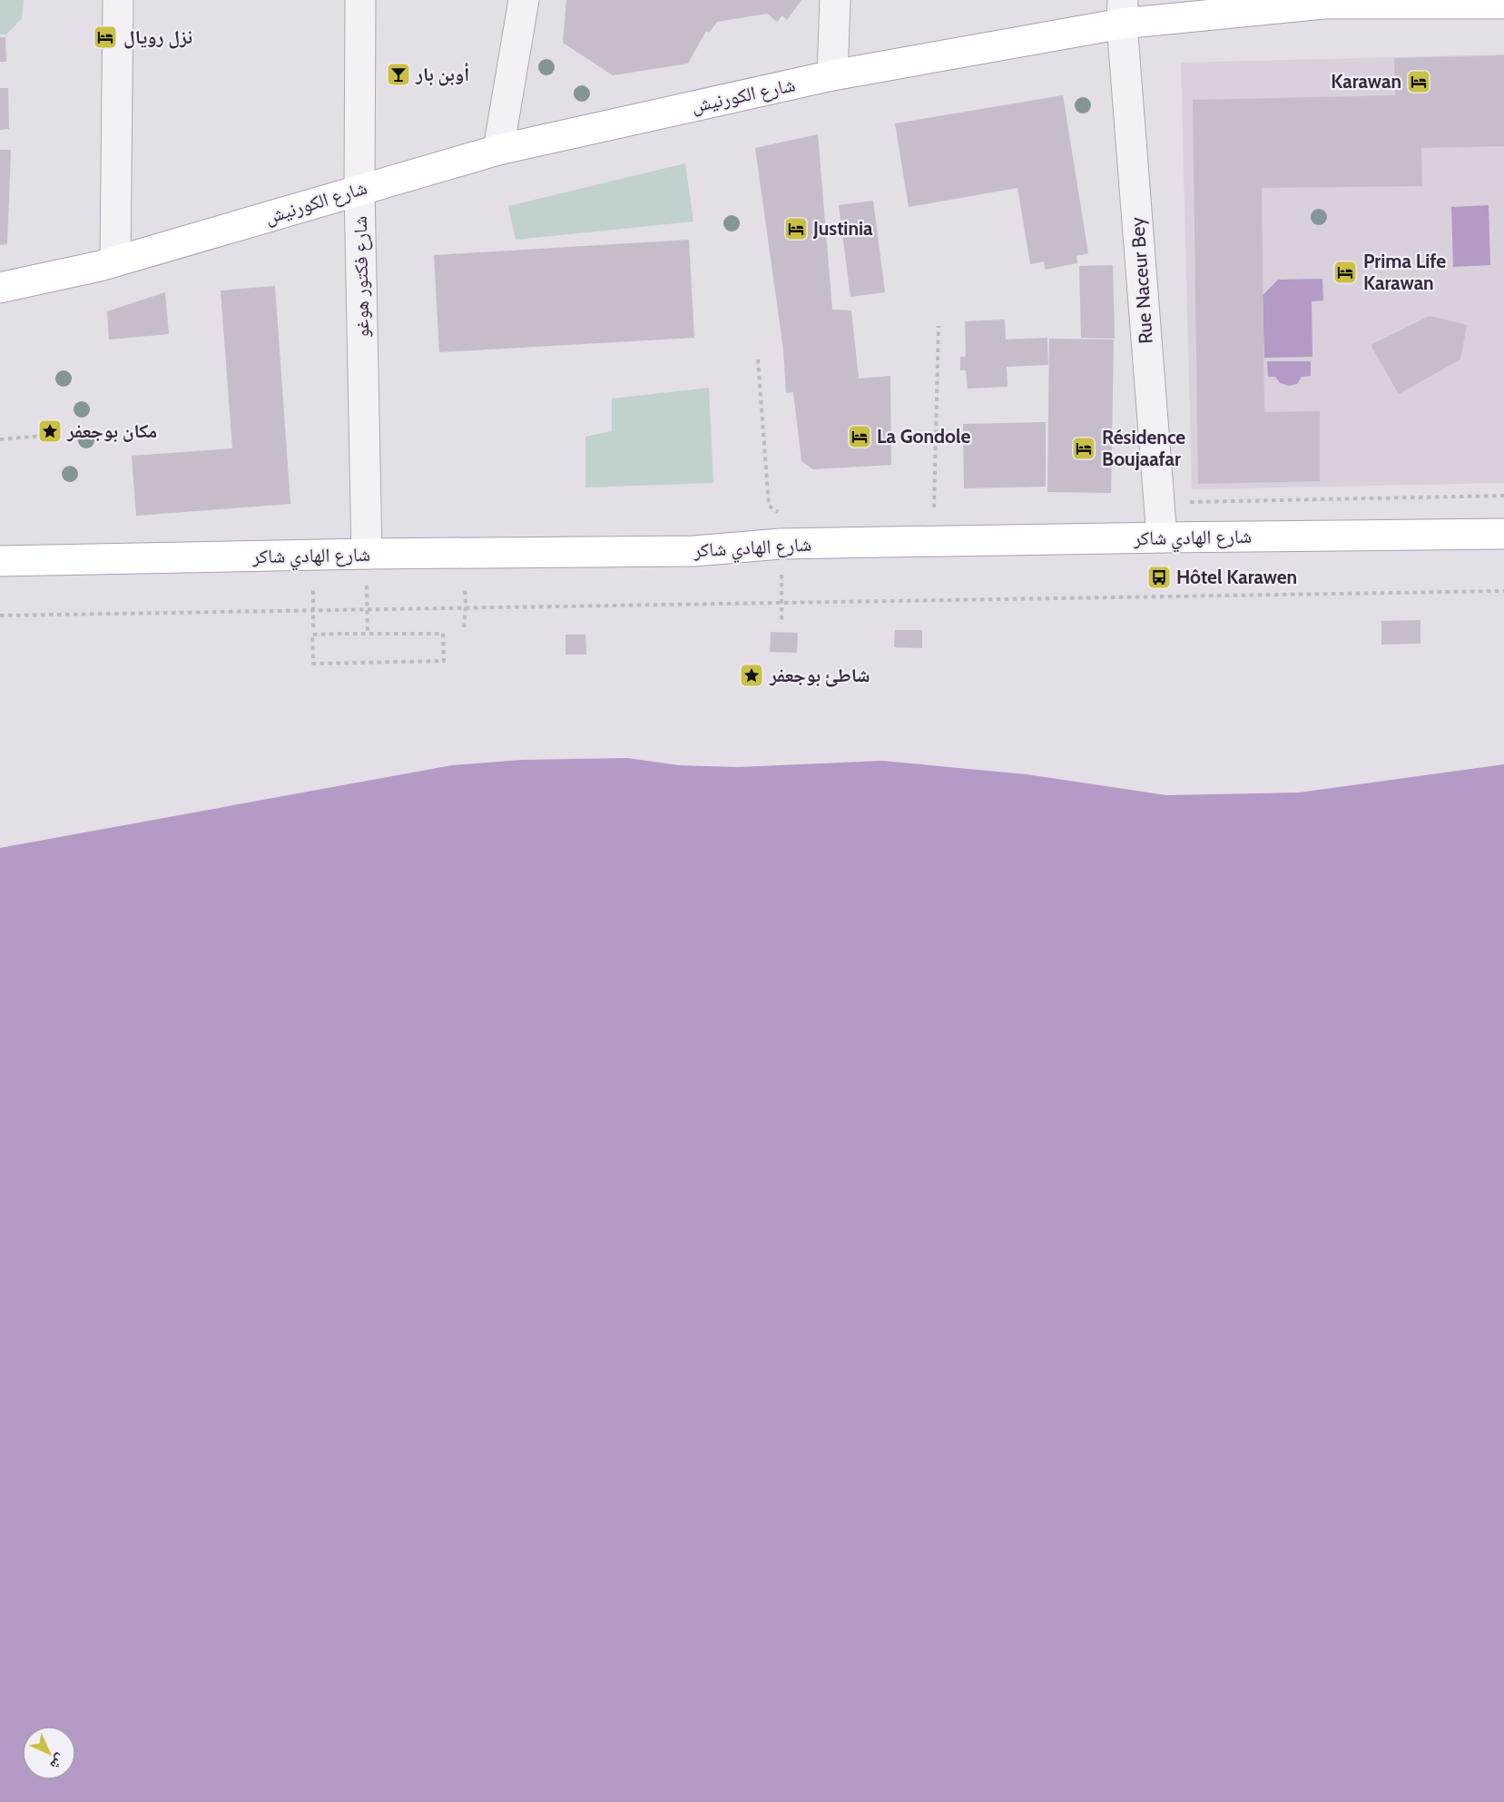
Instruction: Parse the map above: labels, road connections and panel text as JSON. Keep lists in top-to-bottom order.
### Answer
{
  "streets": {
    "main road": ["شارع الكورنيش", "شارع الهادي شاكر"],
    "street": ["شارع فكتور هوغو", "Rue Naceur Bey"]
  },
  "crossings": [
    ["شارع الكورنيش", "شارع فكتور هوغو"],
    ["شارع الكورنيش", "Rue Naceur Bey"],
    ["شارع فكتور هوغو", "شارع الهادي شاكر"],
    ["Rue Naceur Bey", "شارع الهادي شاكر"]
  ],
  "places": {
    "hotel": [
      "نزل رويال",
      "Karawan",
      "Justinia",
      "Prima Life Karawan",
      "La Gondole",
      "Résidence Boujaafar"
    ],
    "bar": ["أوبن بار"],
    "place": ["مكان بوجعفر", "شاطئ بوجعفر"],
    "bus stop": ["Hôtel Karawen"]
  },
  "north": "bottom right"
}
